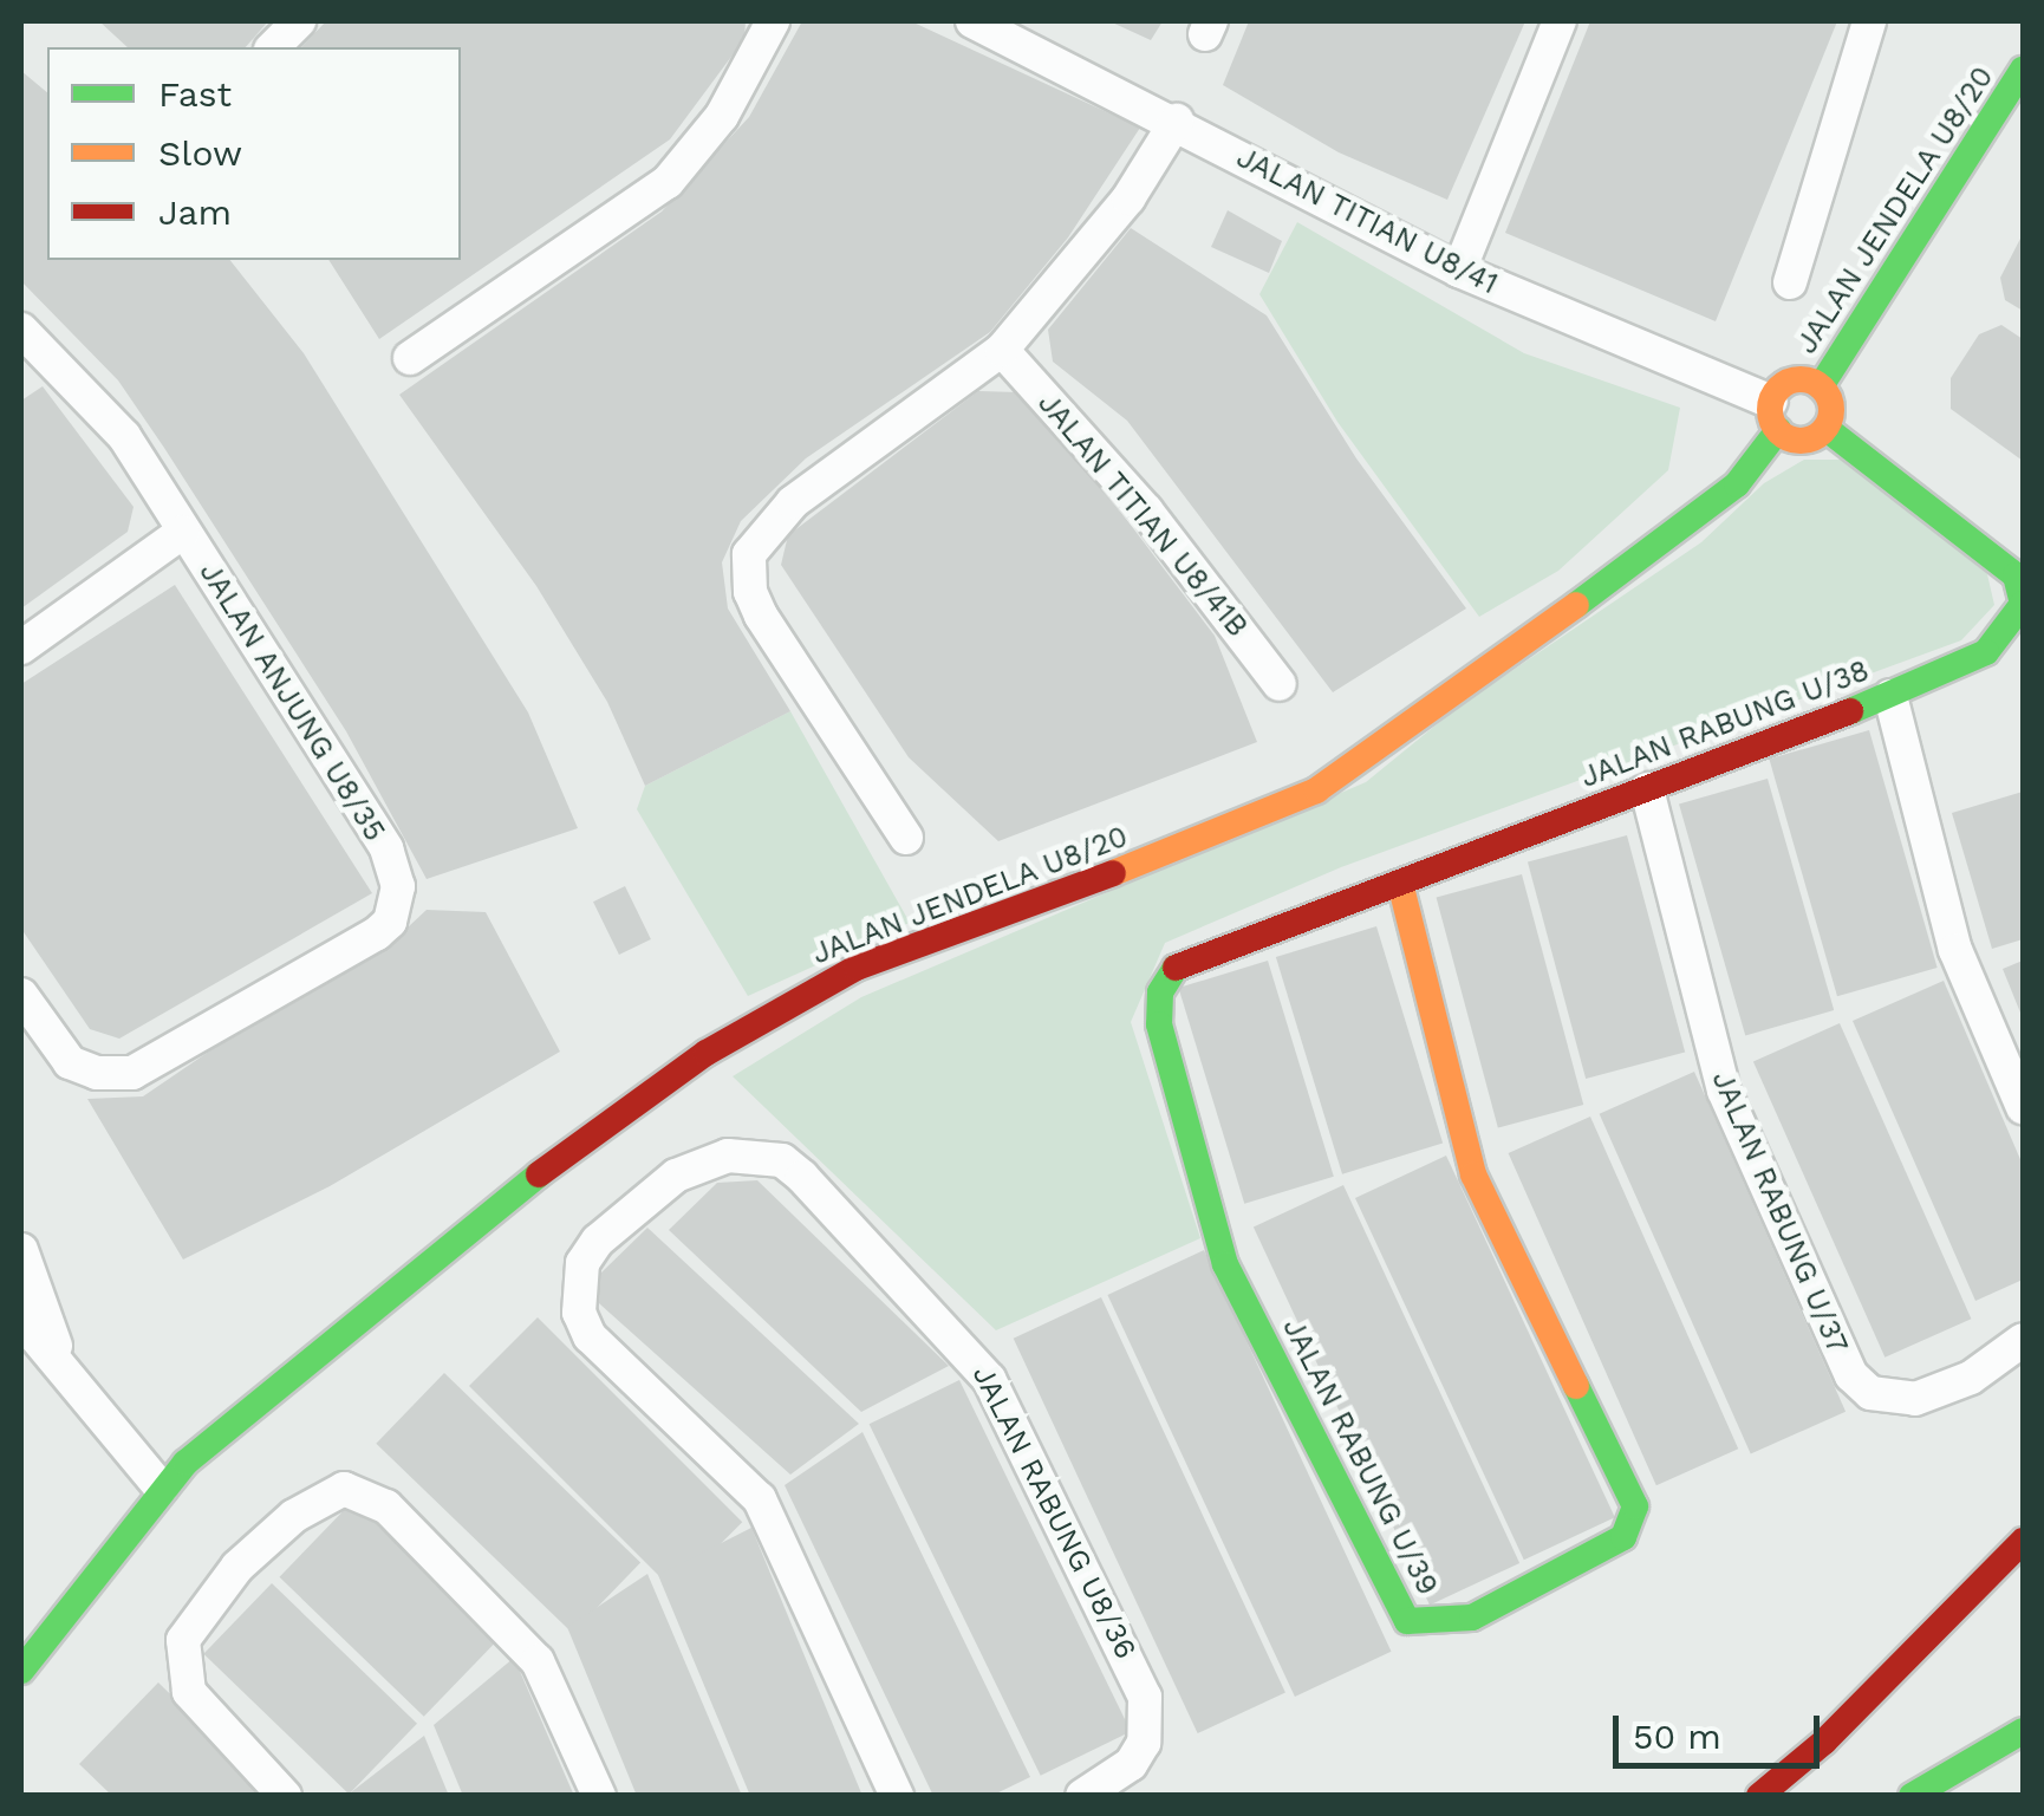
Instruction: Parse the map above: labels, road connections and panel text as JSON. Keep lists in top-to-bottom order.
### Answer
{
  "streets": {
    "main road": ["JALAN JENDELA U8/20", "JALAN RABUNG U/38", "JALAN RABUNG U/39"],
    "street": [
      "JALAN TITIAN U8/41",
      "JALAN TITIAN U8/41B",
      "JALAN ANJUNG U8/35",
      "JALAN RABUNG U/37",
      "JALAN RABUNG U8/36"
    ]
  },
  "crossings": [
    ["JALAN JENDELA U8/20", "JALAN TITIAN U8/41"],
    ["JALAN JENDELA U8/20", "JALAN RABUNG U/38"],
    ["JALAN TITIAN U8/41", "JALAN RABUNG U/38"],
    ["JALAN RABUNG U/38", "JALAN RABUNG U/37"],
    ["JALAN RABUNG U/38", "JALAN RABUNG U/39"]
  ],
  "legend": ["Fast", "Slow", "Jam"],
  "scale_bar": "50 m"
}
